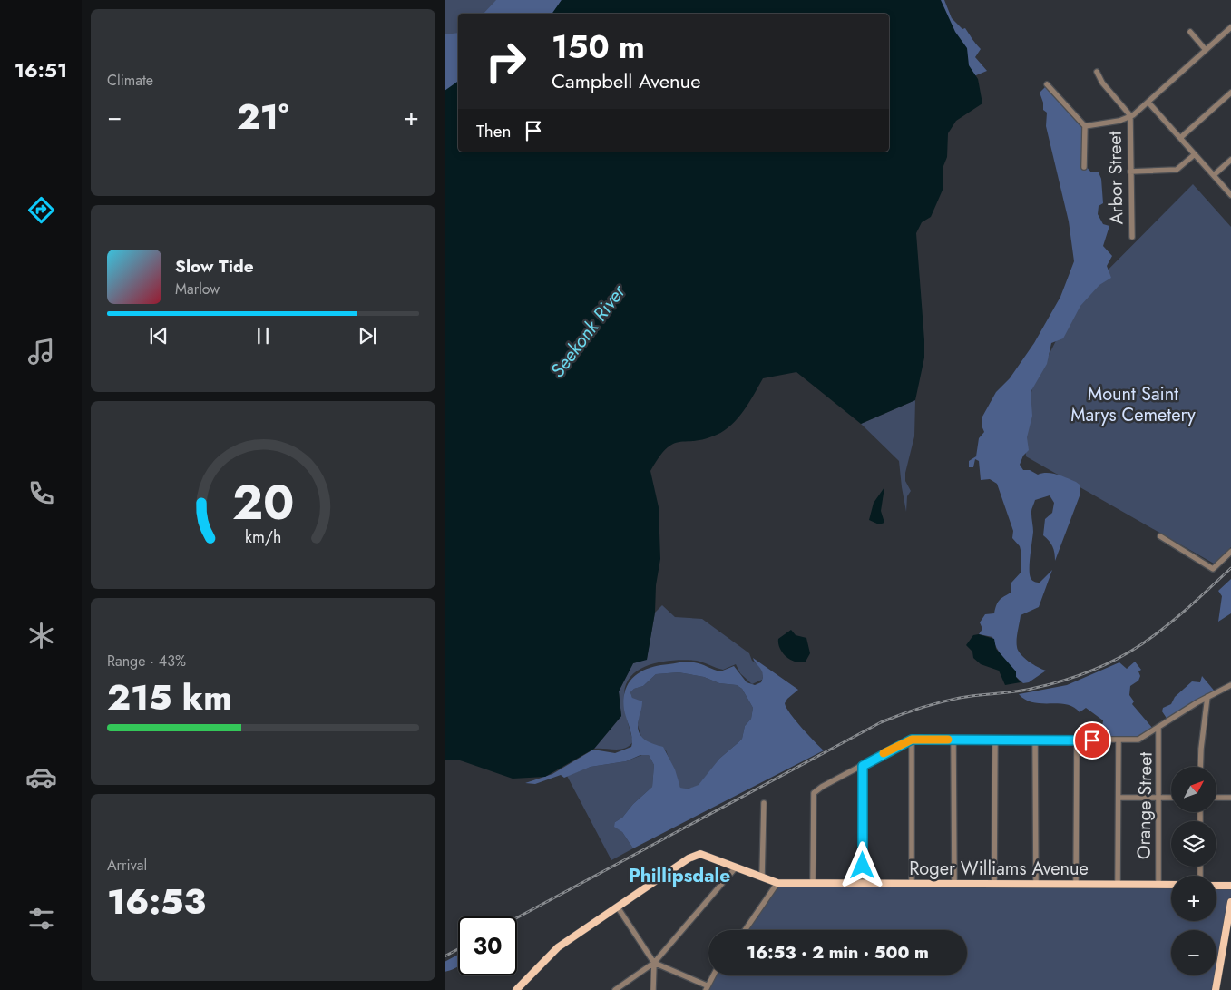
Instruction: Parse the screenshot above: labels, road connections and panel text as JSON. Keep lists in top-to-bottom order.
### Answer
{
  "streets": {
    "main road": ["Roger Williams Avenue"],
    "street": ["Arbor Street", "Orange Street"]
  },
  "crossings": [
    ["Orange Street", "Roger Williams Avenue"]
  ],
  "districts": ["Phillipsdale"],
  "water": ["Seekonk River"],
  "parks": ["Mount Saint Marys Cemetery"],
  "north": "top right",
  "page": {
    "tabs": "16:51",
    "tile": [
      "Climate",
      ["Range · 43%", "215 km"],
      ["Arrival", "16:53"]
    ],
    "turn": ["150 m", "Campbell Avenue"],
    "heat": ["−", "21°", "+"],
    "then": "Then",
    "song": ["Slow Tide", "Marlow"],
    "map_buttons": ["+", "−"],
    "limit": "30",
    "trip": "16:53 · 2 min · 500 m",
    "gauge": ["20", "km/h"]
  }
}
